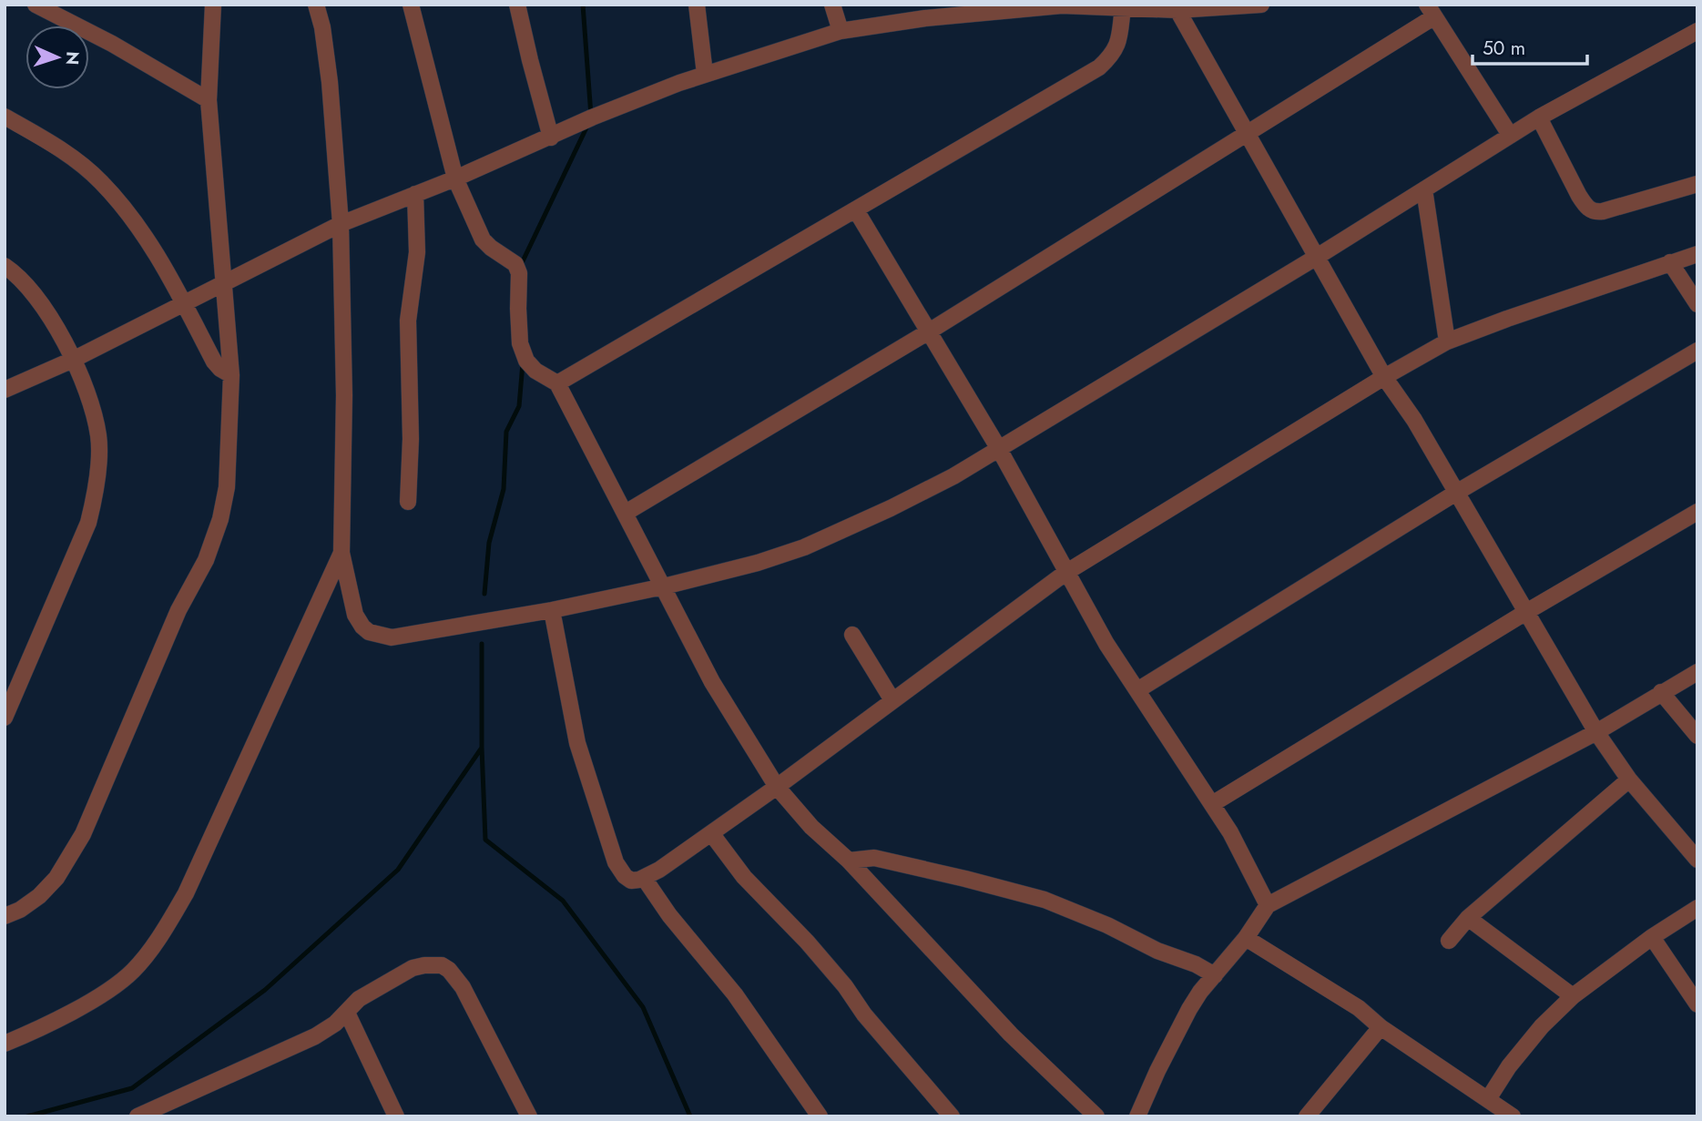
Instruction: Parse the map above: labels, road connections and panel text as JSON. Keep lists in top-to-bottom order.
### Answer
{
  "scale_bar": "50 m",
  "north": "right"
}
